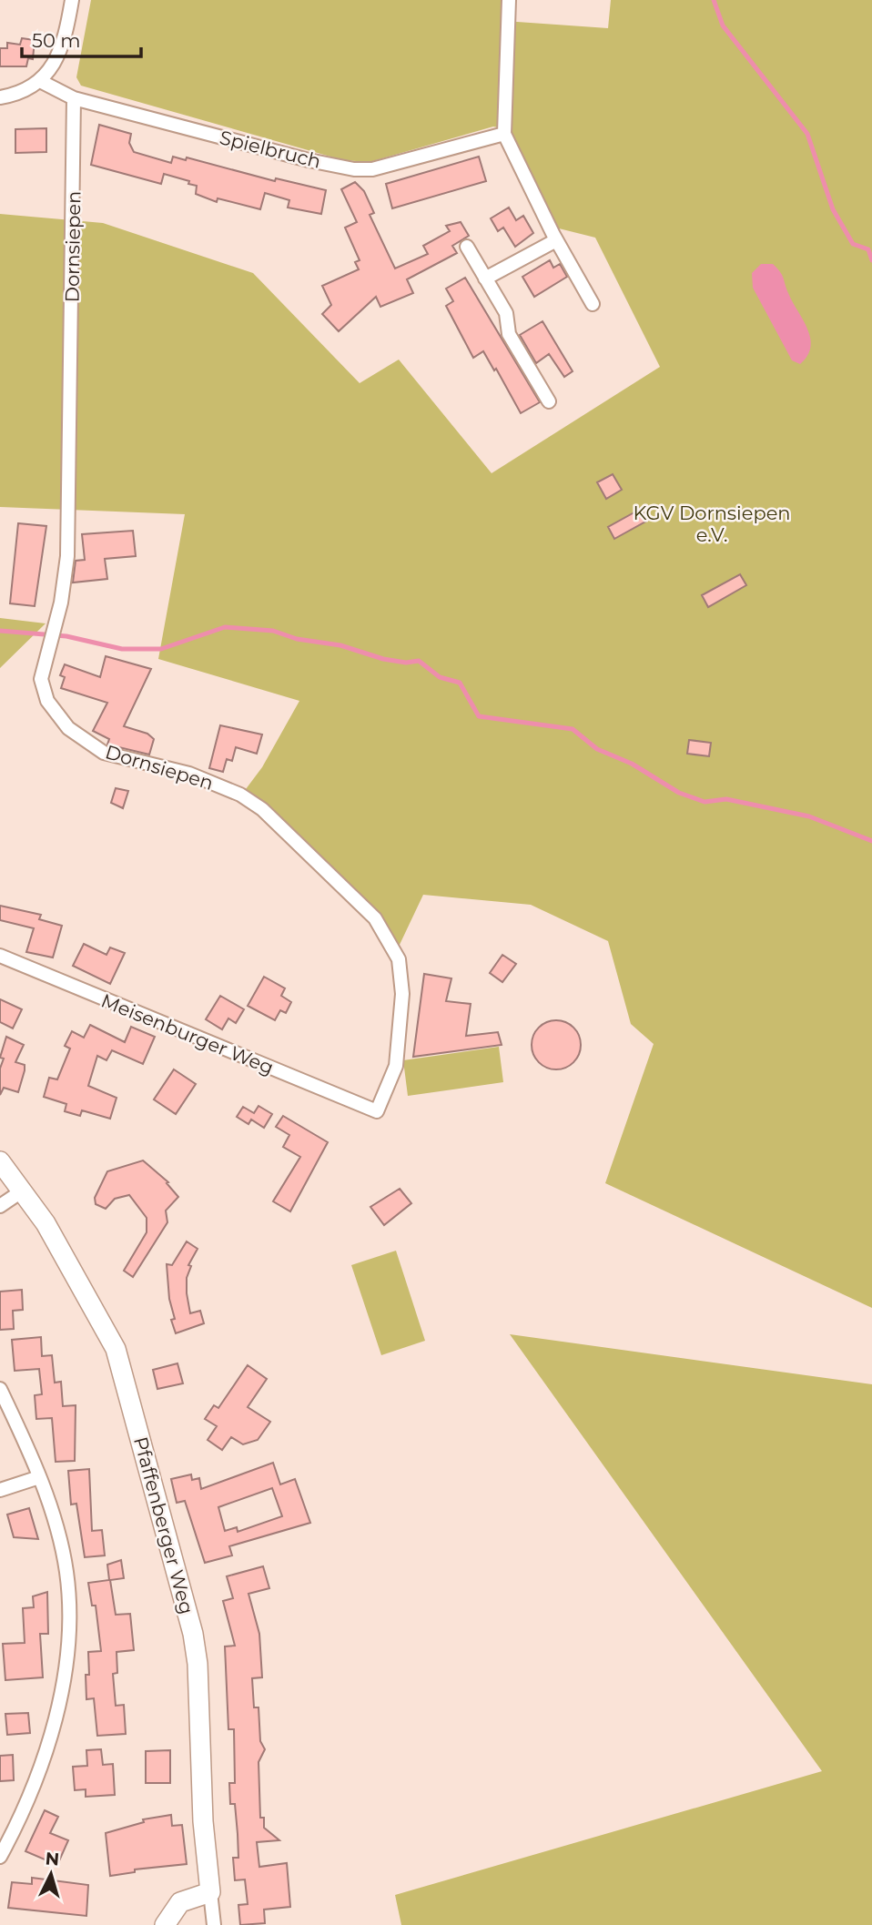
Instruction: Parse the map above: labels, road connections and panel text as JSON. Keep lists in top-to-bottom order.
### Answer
{
  "streets": {
    "main road": ["Pfaffenberger Weg"],
    "street": ["Spielbruch", "Dornsiepen", "Meisenburger Weg"]
  },
  "crossings": [
    ["Spielbruch", "Dornsiepen"],
    ["Dornsiepen", "Meisenburger Weg"]
  ],
  "parks": ["KGV Dornsiepen e.V."],
  "scale_bar": "50 m",
  "north": "top"
}
